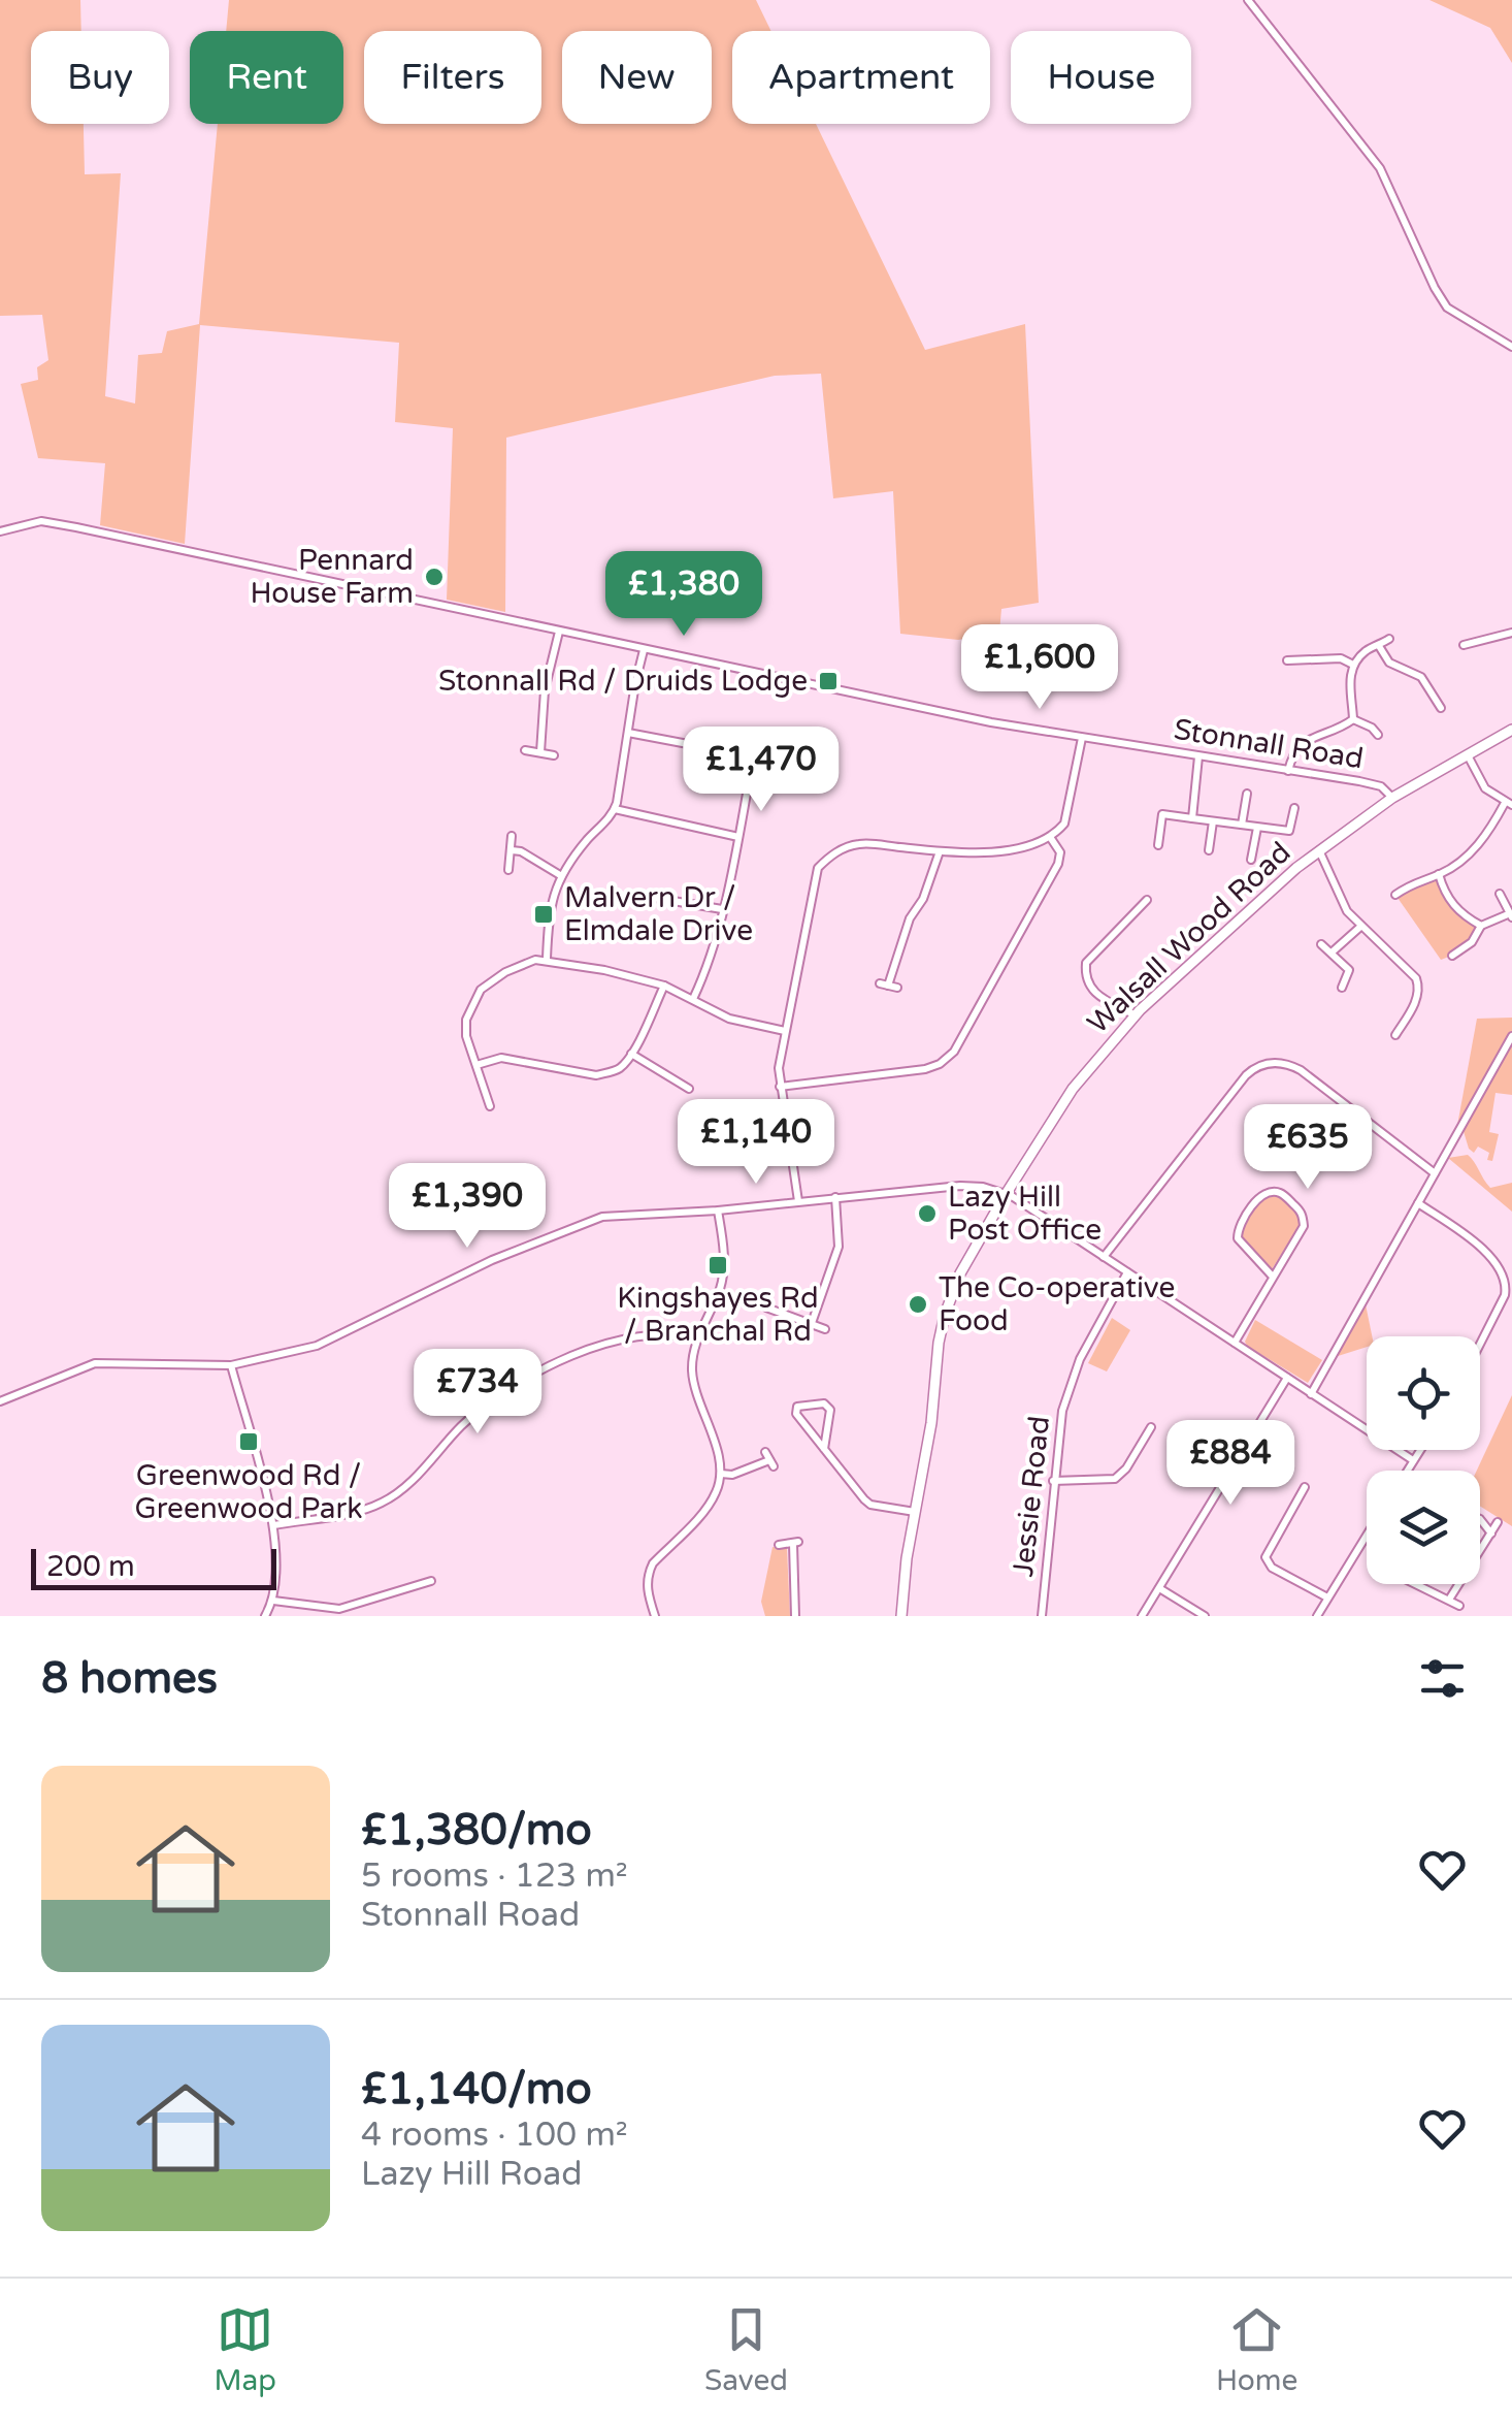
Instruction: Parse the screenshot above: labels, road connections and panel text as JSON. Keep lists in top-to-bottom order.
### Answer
{
  "streets": {
    "street": ["Stonnall Road", "Walsall Wood Road", "Jessie Road"]
  },
  "crossings": [
    ["Stonnall Road", "Walsall Wood Road"]
  ],
  "places": {
    "other": ["Pennard House Farm", "Lazy Hill Post Office", "The Co-operative Food"],
    "transit": [
      "Stonnall Rd / Druids Lodge",
      "Malvern Dr / Elmdale Drive",
      "Kingshayes Rd / Branchal Rd",
      "Greenwood Rd / Greenwood Park"
    ]
  },
  "scale_bar": "200 m",
  "page": {
    "chip": [
      "Buy",
      "Rent",
      "Filters",
      "New",
      "Apartment",
      "House"
    ],
    "price": [
      "£1,380",
      "£1,600",
      "£1,470",
      "£1,140",
      "£635",
      "£1,390",
      "£734",
      "£884"
    ],
    "scale": "200 m",
    "heading": "8 homes",
    "list": [
      {
        "name": "£1,380/mo",
        "note": "5 rooms · 123 m² · Stonnall Road"
      },
      {
        "name": "£1,140/mo",
        "note": "4 rooms · 100 m² · Lazy Hill Road"
      }
    ],
    "tabs": ["Map", "Saved", "Home"]
  }
}
